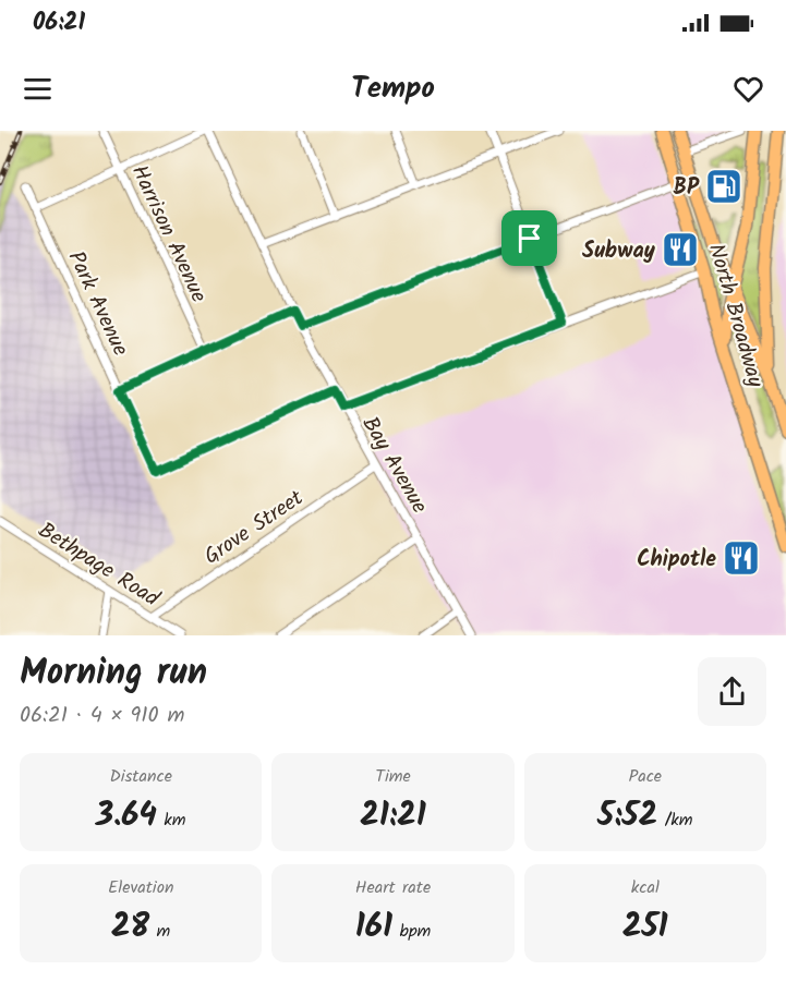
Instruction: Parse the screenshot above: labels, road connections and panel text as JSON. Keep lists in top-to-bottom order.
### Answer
{
  "streets": {
    "main road": ["North Broadway"],
    "street": [
      "Harrison Avenue",
      "Park Avenue",
      "Bay Avenue",
      "Grove Street",
      "Bethpage Road"
    ]
  },
  "crossings": [
    ["Park Avenue", "Bay Avenue"],
    ["Bay Avenue", "Grove Street"],
    ["Grove Street", "Bethpage Road"]
  ],
  "places": {
    "fuel station": ["BP"],
    "restaurant": ["Subway", "Chipotle"]
  },
  "page": {
    "status": "06:21",
    "header": "Tempo",
    "heading": ["Morning run", "06:21 · 4 × 910 m"],
    "stats": [
      ["Distance", "3.64 km"],
      ["Time", "21:21"],
      ["Pace", "5:52 /km"],
      ["Elevation", "28 m"],
      ["Heart rate", "161 bpm"],
      ["kcal", "251"]
    ]
  }
}
